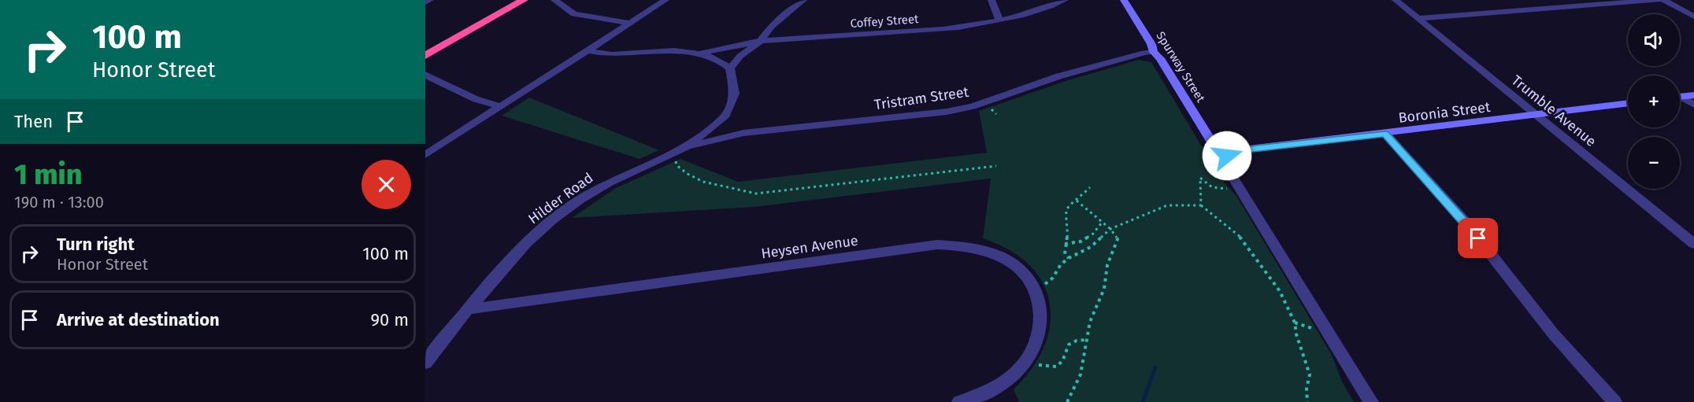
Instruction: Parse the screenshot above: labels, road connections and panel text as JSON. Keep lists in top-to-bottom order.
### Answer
{
  "streets": {
    "street": [
      "Coffey Street",
      "Spurway Street",
      "Tristram Street",
      "Trumble Avenue",
      "Boronia Street",
      "Hilder Road",
      "Heysen Avenue"
    ]
  },
  "crossings": [
    ["Coffey Street", "Hilder Road"],
    ["Spurway Street", "Tristram Street"],
    ["Spurway Street", "Boronia Street"],
    ["Tristram Street", "Hilder Road"],
    ["Trumble Avenue", "Boronia Street"],
    ["Hilder Road", "Heysen Avenue"]
  ],
  "page": {
    "turn": ["100 m", "Honor Street"],
    "map_buttons": ["+", "−"],
    "then": "Then",
    "heading": ["1 min", "190 m · 13:00"],
    "list": [
      {
        "name": "Turn right",
        "note": "Honor Street",
        "value": "100 m"
      },
      {
        "name": "Arrive at destination",
        "value": "90 m"
      }
    ]
  }
}
